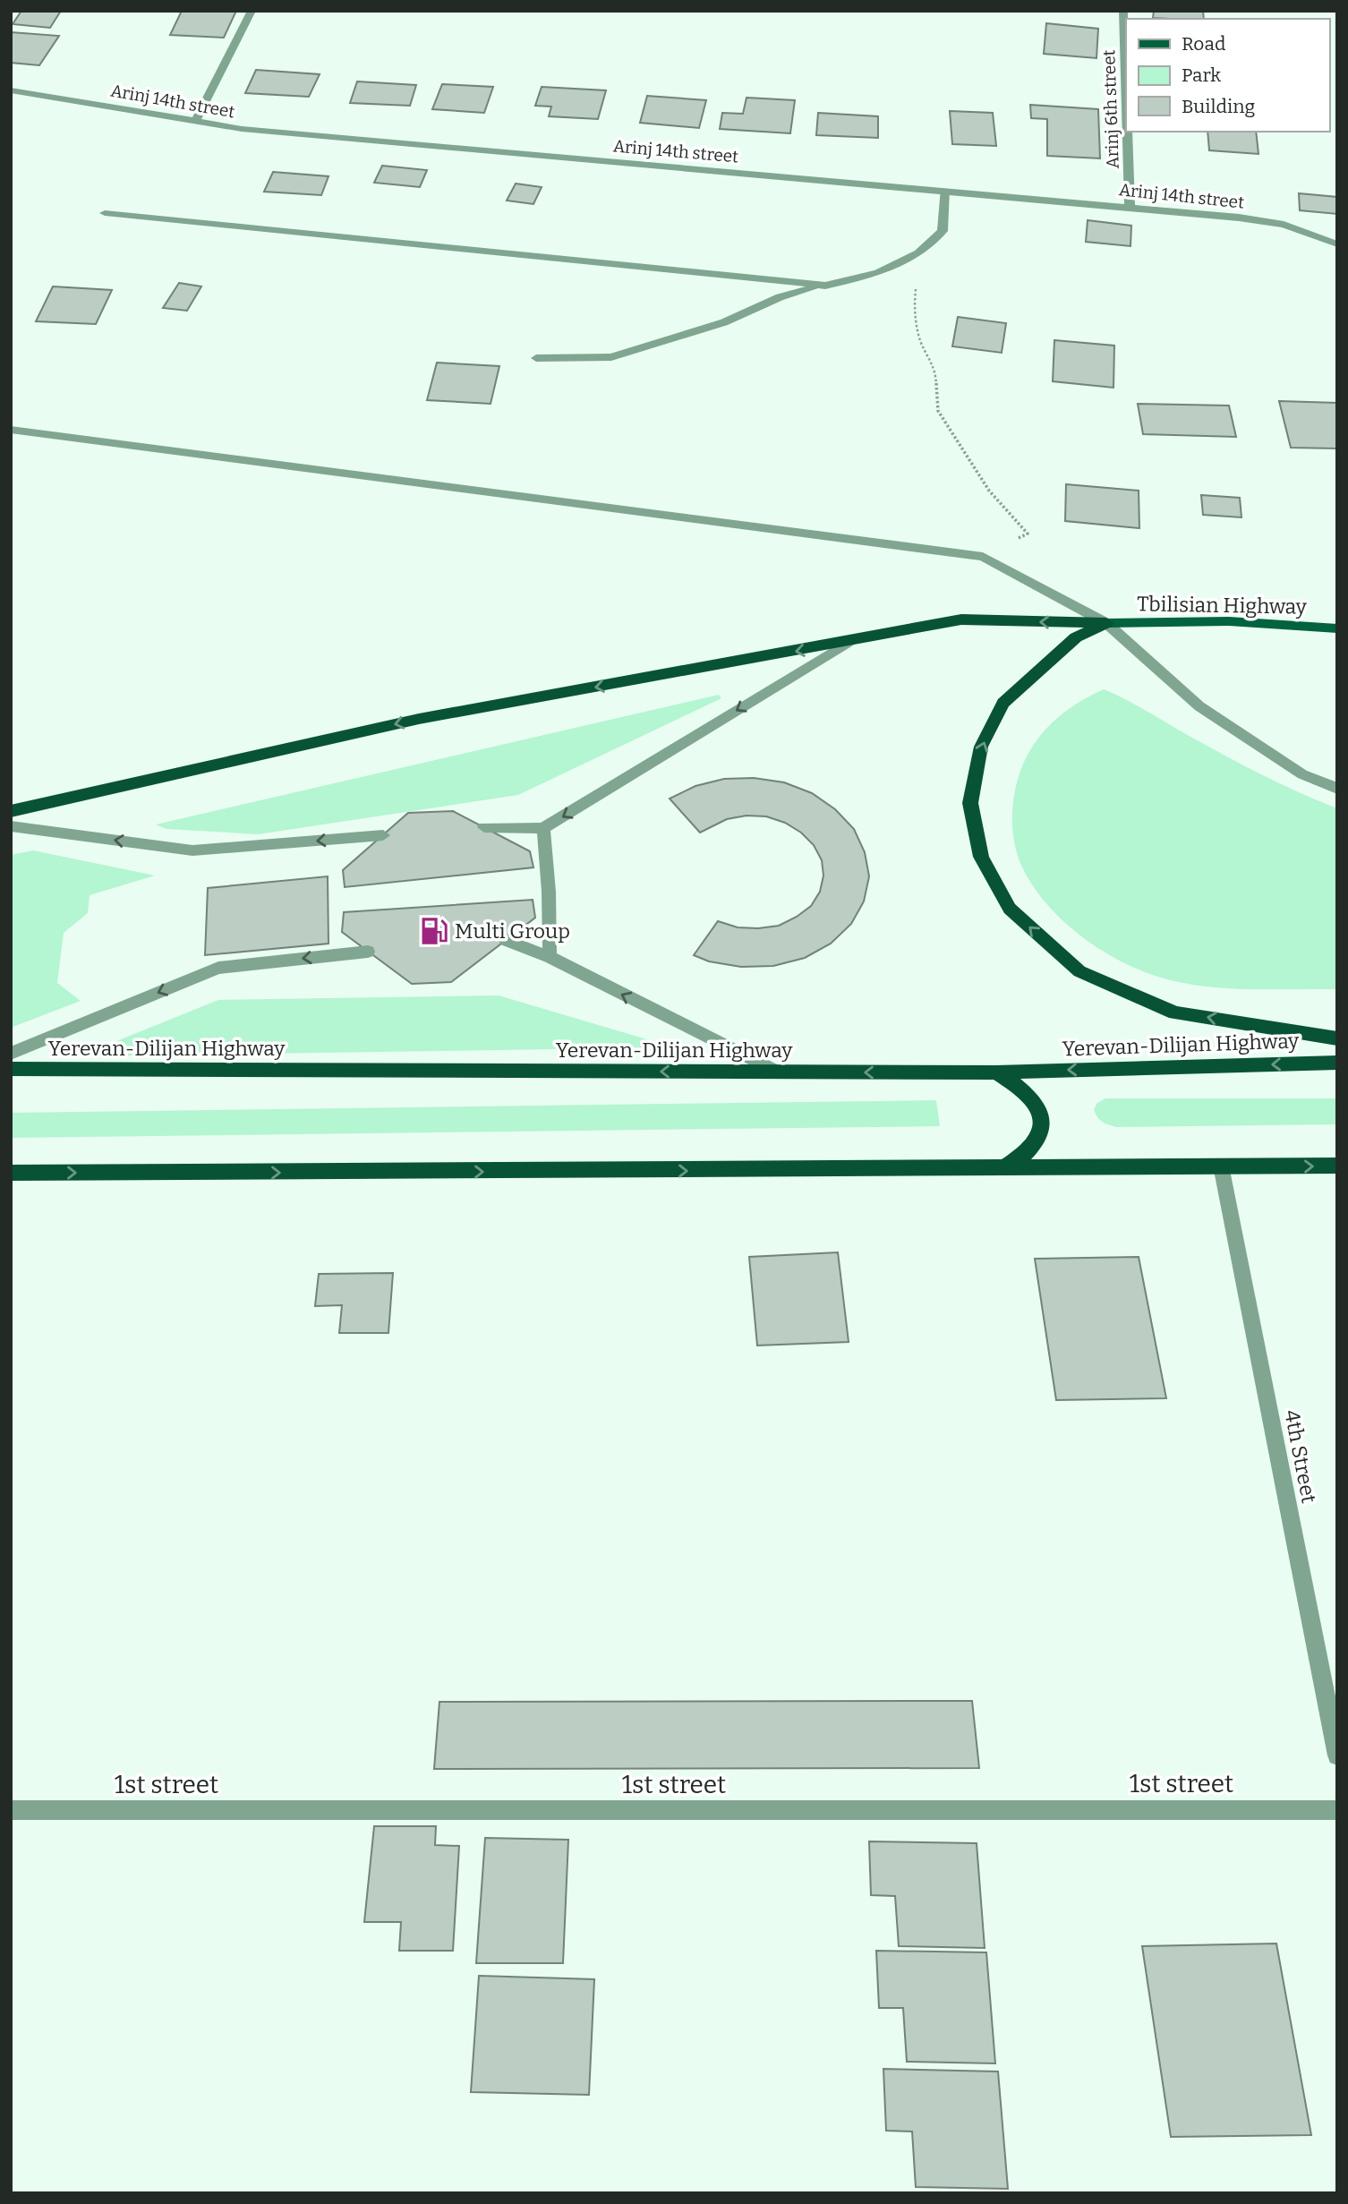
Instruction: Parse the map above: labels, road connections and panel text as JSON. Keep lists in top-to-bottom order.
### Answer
{
  "streets": {
    "highway": ["Yerevan-Dilijan Highway"],
    "main road": ["Tbilisian Highway"],
    "street": [
      "Arinj 14th street",
      "Arinj 6th street",
      "4th Street",
      "1st street"
    ]
  },
  "crossings": [
    ["Arinj 14th street", "Arinj 6th street"]
  ],
  "places": {
    "fuel station": ["Multi Group"]
  },
  "legend": ["Road", "Park", "Building"]
}
